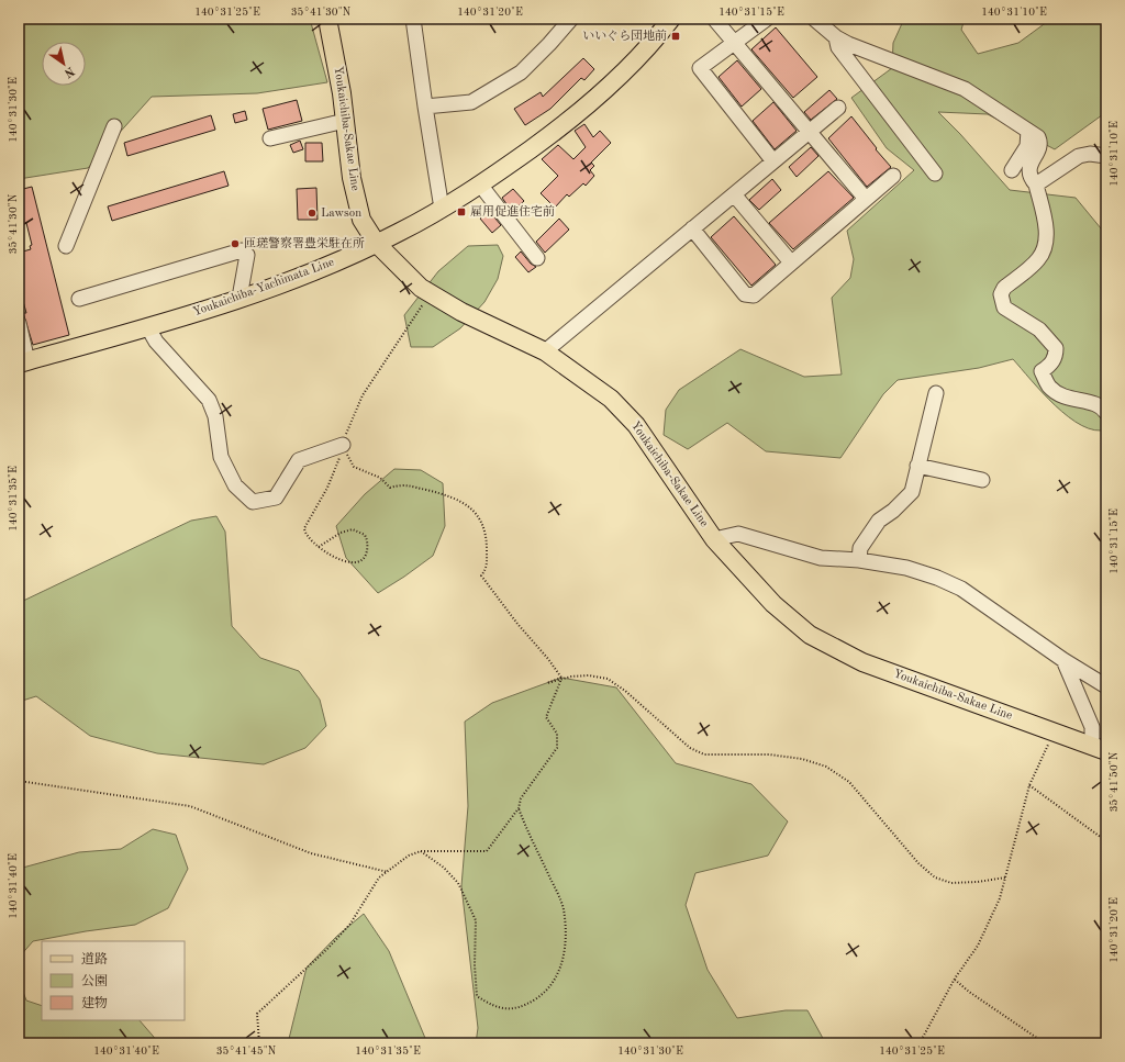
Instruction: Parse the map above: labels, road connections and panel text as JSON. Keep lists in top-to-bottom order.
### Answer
{
  "streets": {
    "main road": ["Youkaichiba-Sakae Line", "Youkaichiba-Yachimata Line"]
  },
  "crossings": [
    ["Youkaichiba-Sakae Line", "Youkaichiba-Yachimata Line"]
  ],
  "places": {
    "transit": ["いいぐら団地前", "雇用促進住宅前"],
    "other": ["Lawson", "匝瑳警察署豊栄駐在所"]
  },
  "legend": ["道路", "公園", "建物"],
  "north": "bottom right",
  "coordinates": [
    "140°31'25\"E",
    "35°41'30\"N",
    "140°31'20\"E",
    "140°31'15\"E",
    "140°31'10\"E",
    "140°31'30\"E",
    "140°31'35\"E",
    "35°41'50\"N",
    "140°31'40\"E",
    "35°41'45\"N"
  ]
}
